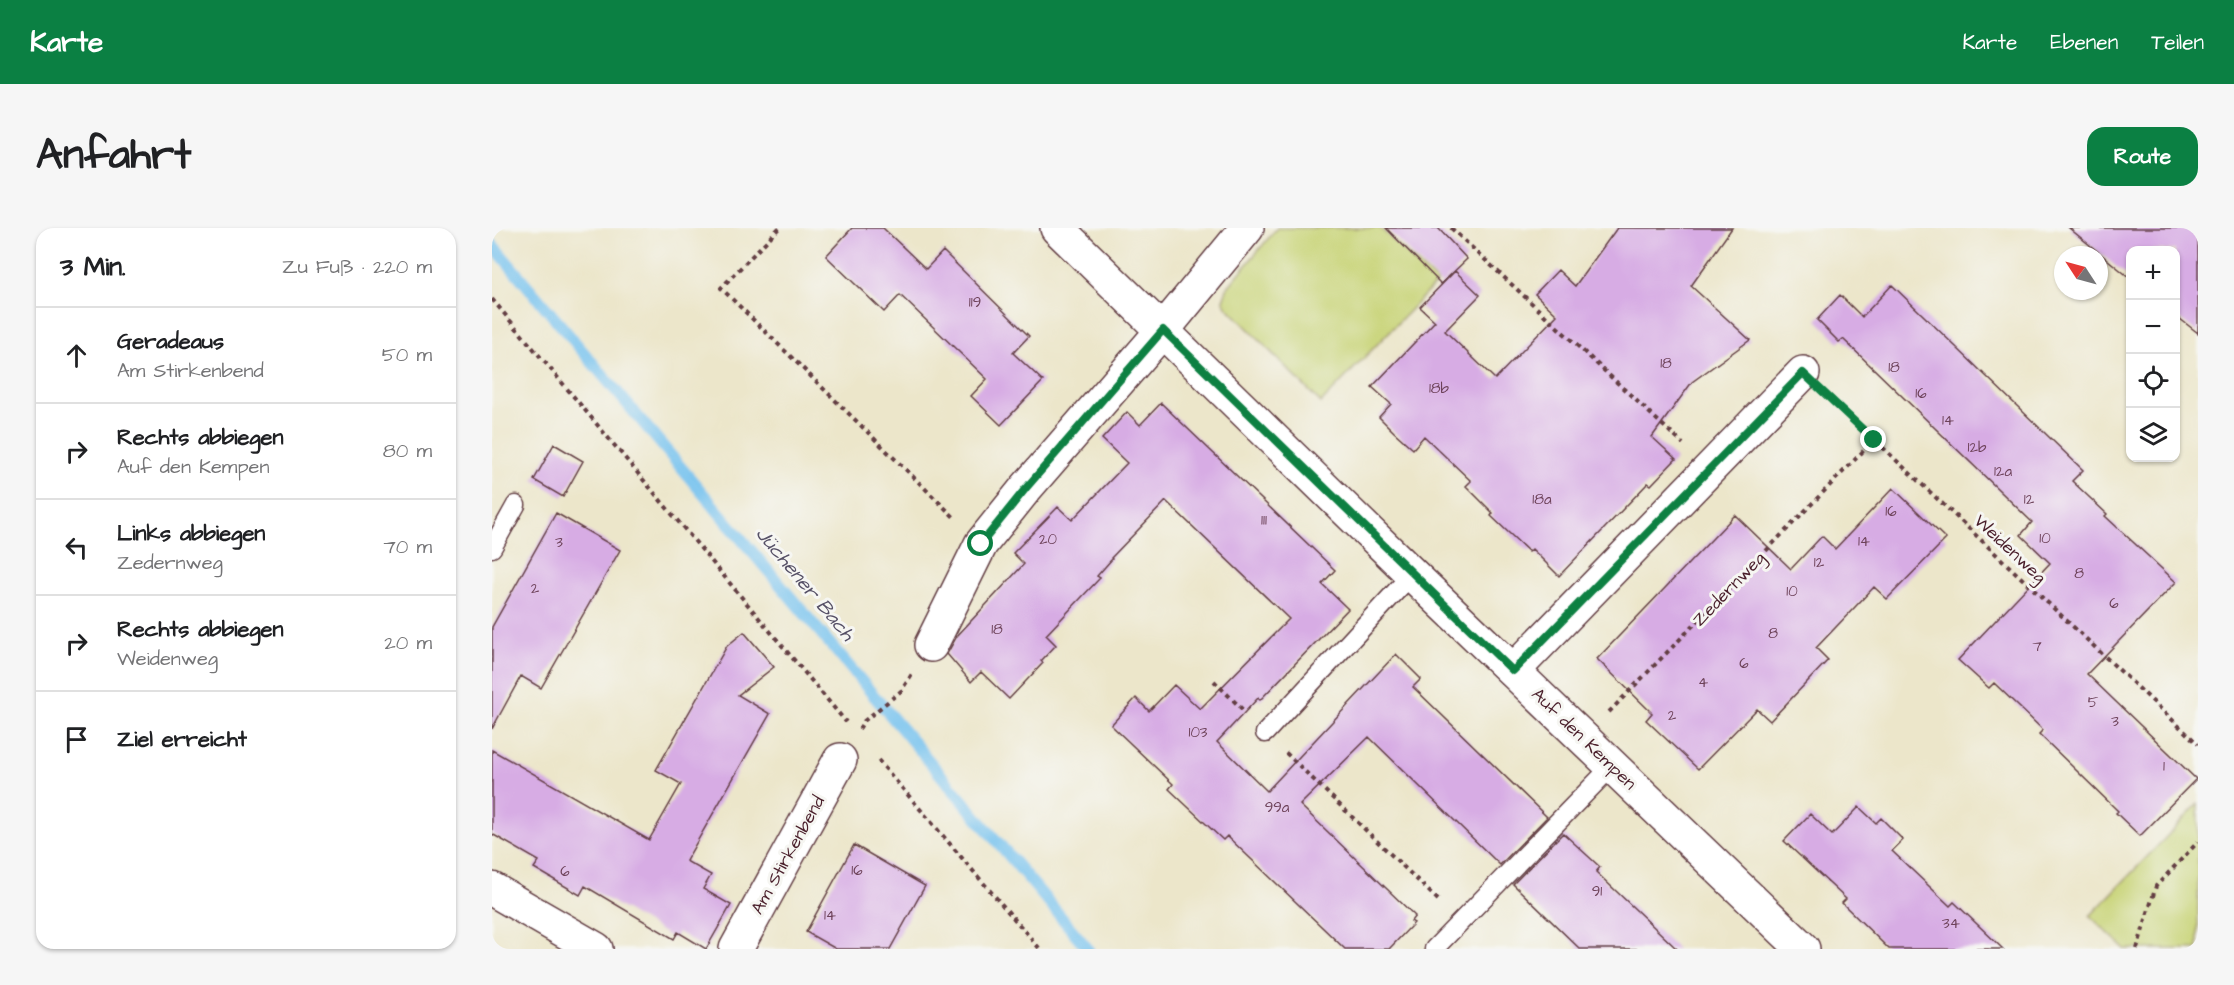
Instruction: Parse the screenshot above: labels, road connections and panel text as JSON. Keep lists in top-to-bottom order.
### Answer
{
  "streets": {
    "street": ["Auf den Kempen", "Am Stirkenbend"],
    "path": ["Weidenweg", "Zedernweg"]
  },
  "crossings": [
    ["Weidenweg", "Zedernweg"],
    ["Zedernweg", "Auf den Kempen"]
  ],
  "water": ["Jüchener Bach"],
  "house_numbers": [
    "119",
    "18",
    "18",
    "18b",
    "16",
    "14",
    "12b",
    "12a",
    "18a",
    "12",
    "16",
    "111",
    "10",
    "20",
    "14",
    "3",
    "12",
    "8",
    "2",
    "10",
    "6",
    "18",
    "8",
    "7",
    "6",
    "4",
    "5",
    "2",
    "3",
    "103",
    "1",
    "99a",
    "16",
    "6",
    "91",
    "14",
    "34"
  ],
  "north": "top left",
  "page": {
    "header": "Karte",
    "nav": ["Karte", "Ebenen", "Teilen"],
    "title": "Anfahrt",
    "buttons": "Route",
    "heading": ["3 Min.", "Zu Fuß · 220 m"],
    "map_buttons": ["+", "−"],
    "list": [
      ["Geradeaus", "Am Stirkenbend", "50 m"],
      ["Rechts abbiegen", "Auf den Kempen", "80 m"],
      ["Links abbiegen", "Zedernweg", "70 m"],
      ["Rechts abbiegen", "Weidenweg", "20 m"],
      "Ziel erreicht"
    ]
  }
}
